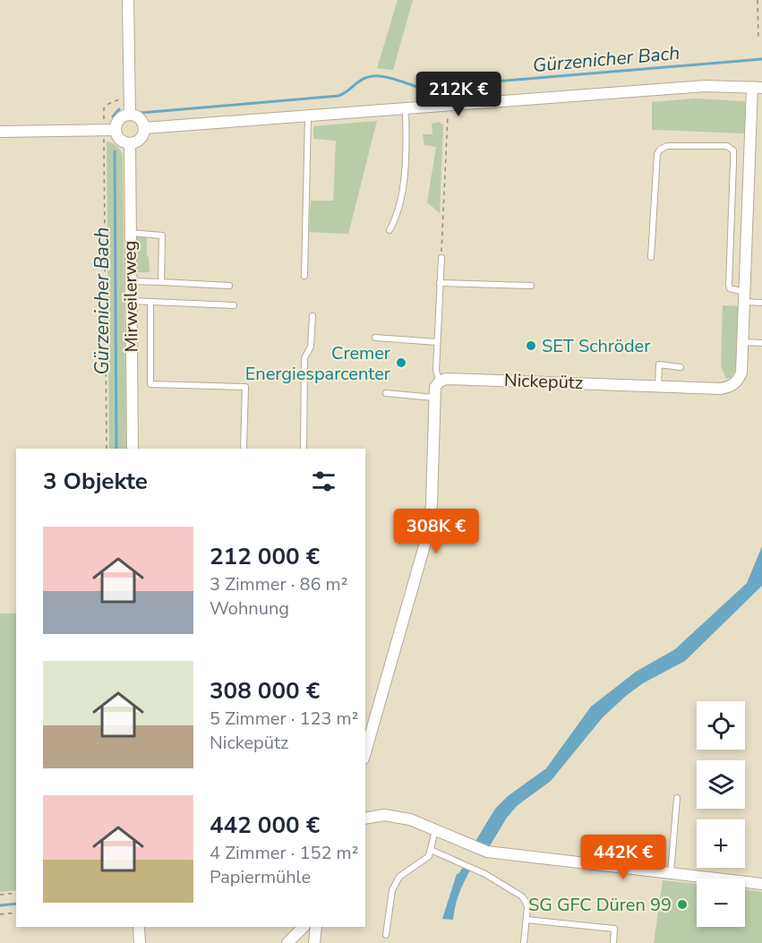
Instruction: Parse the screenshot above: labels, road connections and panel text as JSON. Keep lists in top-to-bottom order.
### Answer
{
  "streets": {
    "street": ["Mirweilerweg", "Nickepütz"]
  },
  "water": ["Gürzenicher Bach"],
  "places": ["SET Schröder", "Cremer Energiesparcenter", "SG GFC Düren 99"],
  "page": {
    "price": ["212K €", "308K €", "442K €"],
    "heading": "3 Objekte",
    "list": [
      {
        "name": "212 000 €",
        "note": "3 Zimmer · 86 m² · Wohnung"
      },
      {
        "name": "308 000 €",
        "note": "5 Zimmer · 123 m² · Nickepütz"
      },
      {
        "name": "442 000 €",
        "note": "4 Zimmer · 152 m² · Papiermühle"
      }
    ],
    "map_buttons": ["+", "−"]
  }
}
